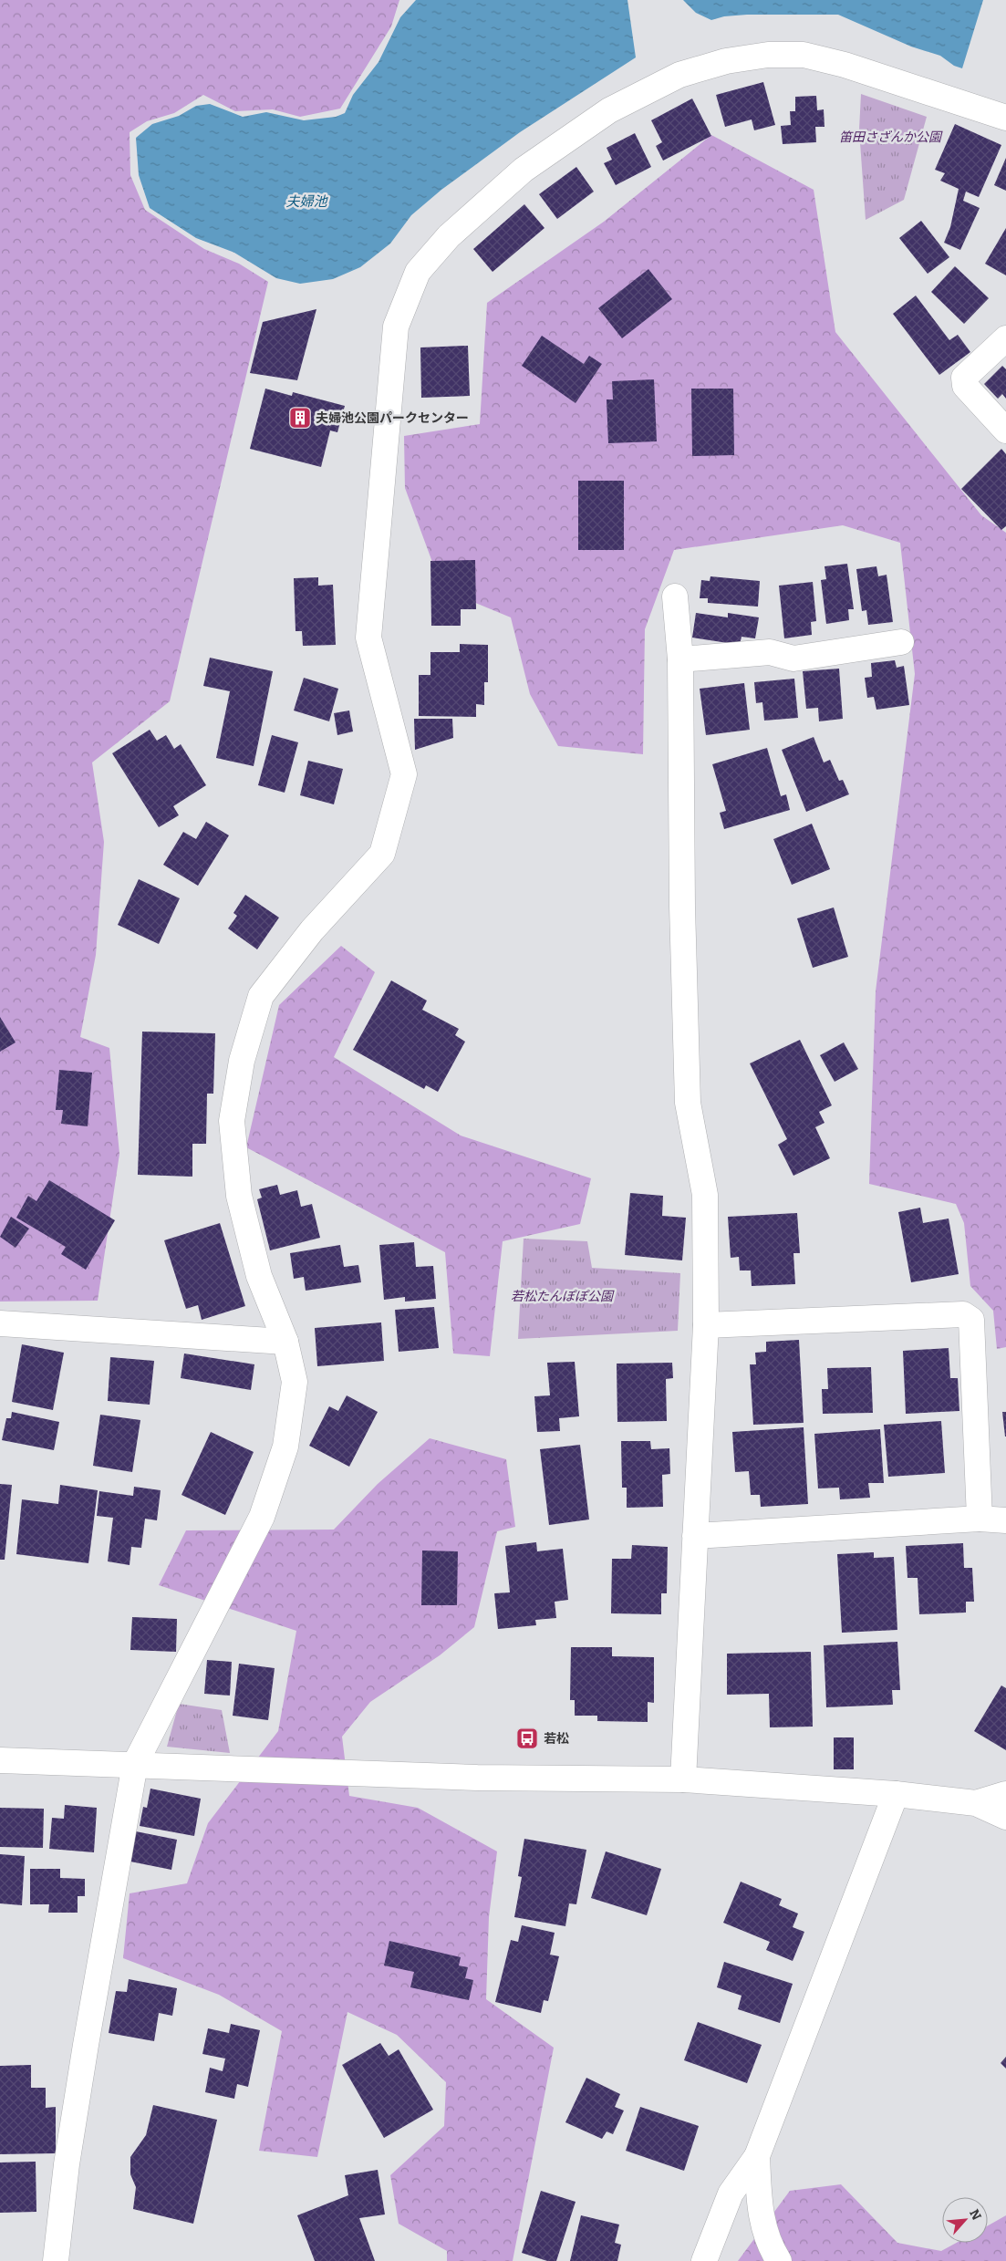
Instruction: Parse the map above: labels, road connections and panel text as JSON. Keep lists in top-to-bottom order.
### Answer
{
  "water": ["夫婦池"],
  "parks": ["笛田さざんか公園", "若松たんぽぽ公園"],
  "places": {
    "building": ["夫婦池公園パークセンター"],
    "bus stop": ["若松"]
  },
  "north": "top right"
}
